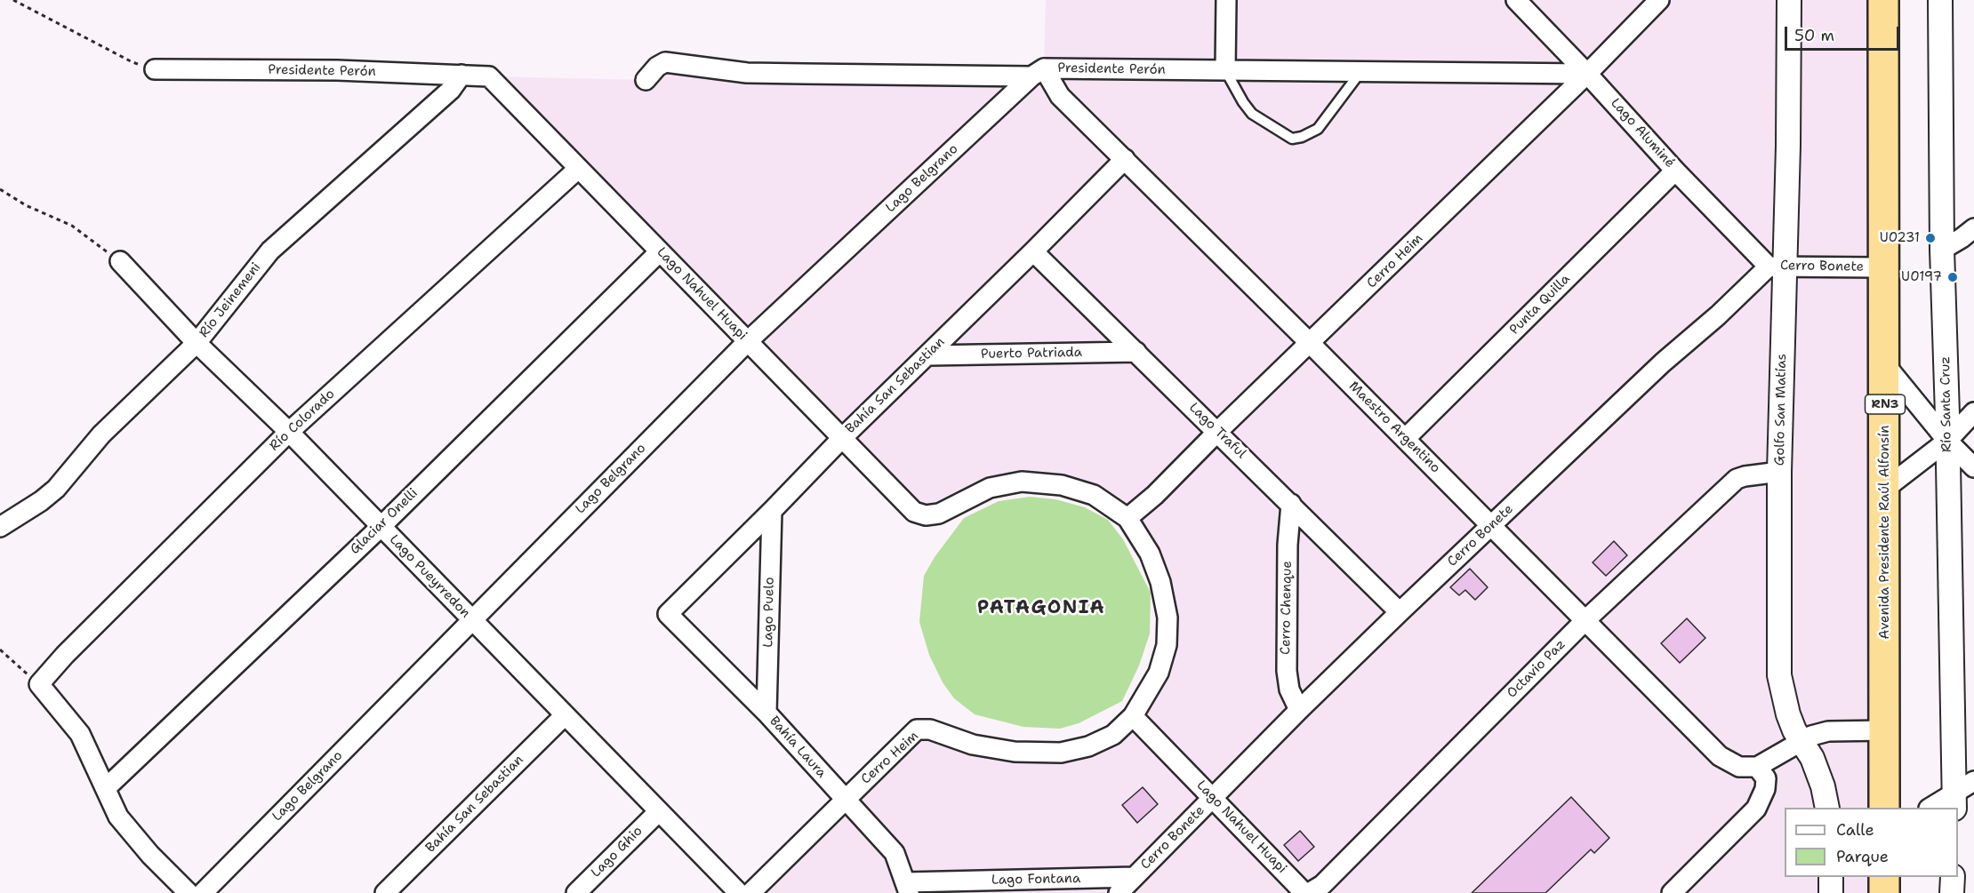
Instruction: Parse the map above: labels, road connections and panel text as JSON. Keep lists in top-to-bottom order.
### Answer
{
  "streets": {
    "highway": ["RN3", "Avenida Presidente Raúl Alfonsín"],
    "street": [
      "Presidente Perón",
      "Lago Aluminé",
      "Lago Belgrano",
      "Cerro Heim",
      "Cerro Bonete",
      "Lago Nahuel Huapi",
      "Río Jeinemeni",
      "Punta Quilla",
      "Puerto Patriada",
      "Bahía San Sebastian",
      "Río Santa Cruz",
      "Golfo San Matías",
      "Río Colorado",
      "Maestro Argentino",
      "Lago Traful",
      "Glaciar Onelli",
      "Lago Pueyrredon",
      "Cerro Chenque",
      "Lago Puelo",
      "Octavio Paz",
      "Bahía Laura",
      "Lago Ghio",
      "Lago Fontana"
    ]
  },
  "crossings": [
    ["Presidente Perón", "Lago Aluminé"],
    ["Presidente Perón", "Lago Belgrano"],
    ["Presidente Perón", "Cerro Heim"],
    ["Presidente Perón", "Lago Nahuel Huapi"],
    ["Presidente Perón", "Río Jeinemeni"],
    ["Presidente Perón", "Maestro Argentino"],
    ["Lago Aluminé", "Cerro Heim"],
    ["Lago Aluminé", "Cerro Bonete"],
    ["Lago Aluminé", "Punta Quilla"],
    ["Lago Aluminé", "Golfo San Matías"],
    ["Lago Belgrano", "Lago Nahuel Huapi"],
    ["Lago Belgrano", "Maestro Argentino"],
    ["Lago Belgrano", "Lago Pueyrredon"],
    ["Cerro Heim", "Lago Nahuel Huapi"],
    ["Cerro Heim", "Maestro Argentino"],
    ["Cerro Heim", "Lago Traful"],
    ["Cerro Heim", "Bahía Laura"],
    ["Cerro Bonete", "Lago Nahuel Huapi"],
    ["Cerro Bonete", "Golfo San Matías"],
    ["Cerro Bonete", "Maestro Argentino"],
    ["Cerro Bonete", "Lago Traful"],
    ["Cerro Bonete", "Avenida Presidente Raúl Alfonsín"],
    ["Cerro Bonete", "Cerro Chenque"],
    ["Cerro Bonete", "Lago Fontana"],
    ["Lago Nahuel Huapi", "Bahía San Sebastian"],
    ["Lago Nahuel Huapi", "Río Colorado"],
    ["Lago Nahuel Huapi", "Glaciar Onelli"],
    ["Río Jeinemeni", "Lago Pueyrredon"],
    ["Punta Quilla", "Maestro Argentino"],
    ["Puerto Patriada", "Bahía San Sebastian"],
    ["Puerto Patriada", "Lago Traful"],
    ["Bahía San Sebastian", "Maestro Argentino"],
    ["Bahía San Sebastian", "Lago Traful"],
    ["Bahía San Sebastian", "Lago Pueyrredon"],
    ["Bahía San Sebastian", "Lago Puelo"],
    ["Bahía San Sebastian", "Bahía Laura"],
    ["Golfo San Matías", "Octavio Paz"],
    ["Río Colorado", "Lago Pueyrredon"],
    ["Maestro Argentino", "Octavio Paz"],
    ["Lago Traful", "Cerro Chenque"],
    ["Glaciar Onelli", "Lago Pueyrredon"],
    ["Lago Pueyrredon", "Lago Ghio"],
    ["Lago Puelo", "Bahía Laura"],
    ["Bahía Laura", "Lago Fontana"]
  ],
  "districts": ["PATAGONIA"],
  "places": ["U0231", "U0197"],
  "legend": ["Calle", "Parque"],
  "scale_bar": "50 m"
}
